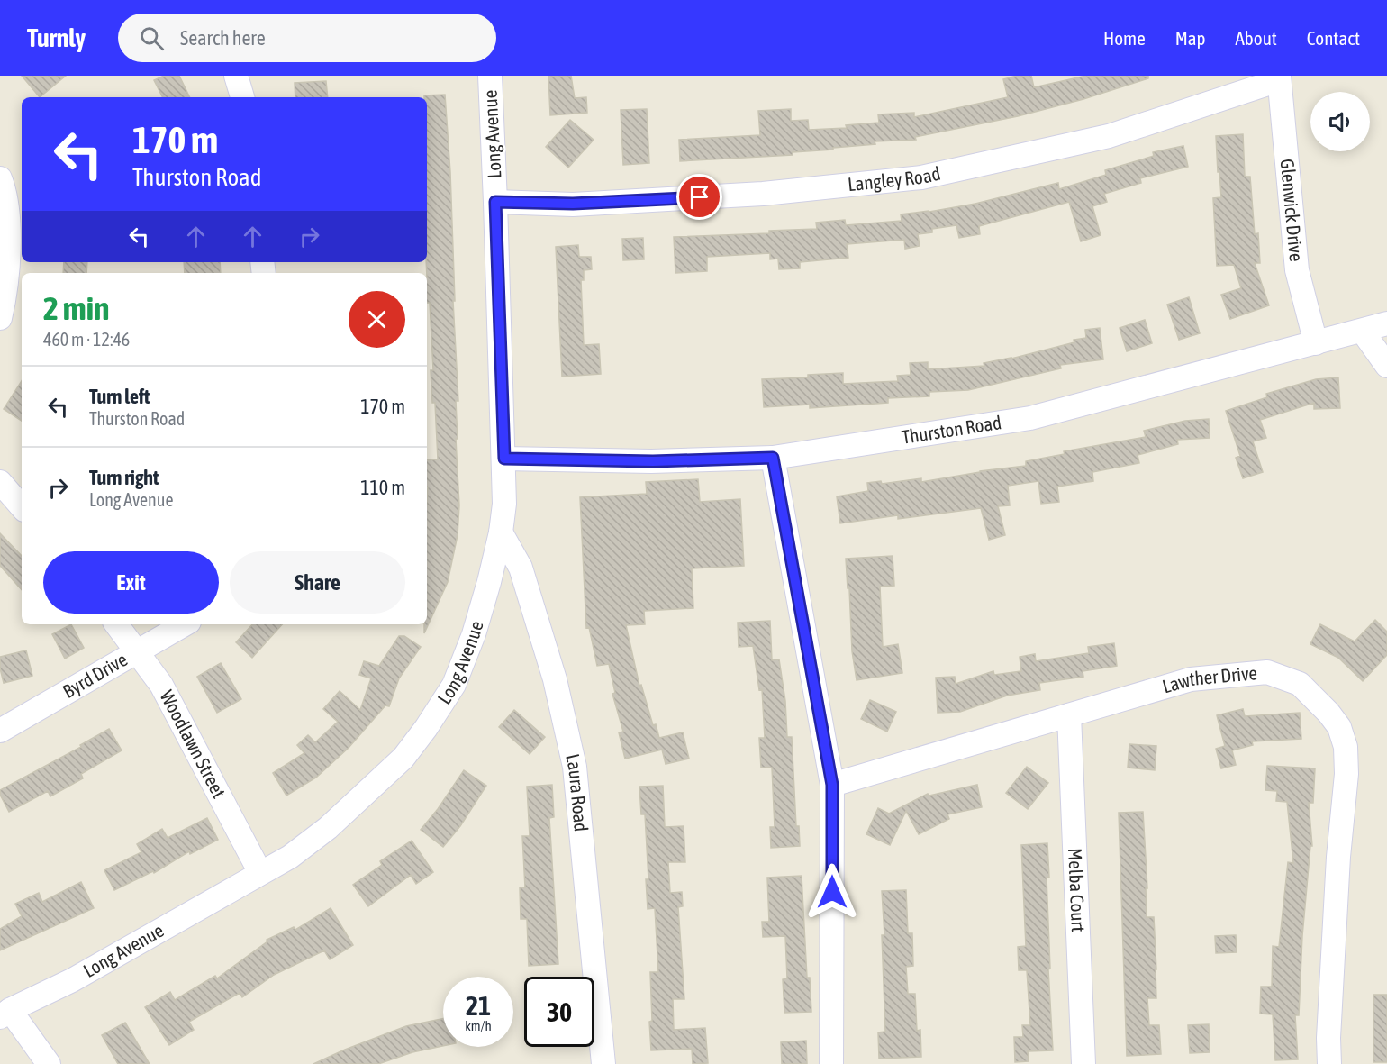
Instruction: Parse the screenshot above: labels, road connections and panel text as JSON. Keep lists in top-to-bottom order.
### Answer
{
  "streets": {
    "street": [
      "Long Avenue",
      "Langley Road",
      "Glenwick Drive",
      "Thurston Road",
      "Byrd Drive",
      "Lawther Drive",
      "Woodlawn Street",
      "Laura Road",
      "Melba Court"
    ]
  },
  "crossings": [
    ["Long Avenue", "Langley Road"],
    ["Long Avenue", "Thurston Road"],
    ["Long Avenue", "Woodlawn Street"],
    ["Long Avenue", "Laura Road"],
    ["Langley Road", "Glenwick Drive"],
    ["Glenwick Drive", "Thurston Road"],
    ["Byrd Drive", "Woodlawn Street"],
    ["Lawther Drive", "Melba Court"]
  ],
  "page": {
    "header": "Turnly",
    "search": "Search here",
    "nav": [
      "Home",
      "Map",
      "About",
      "Contact"
    ],
    "turn": ["170 m", "Thurston Road"],
    "heading": ["2 min", "460 m · 12:46"],
    "list": [
      {
        "name": "Turn left",
        "note": "Thurston Road",
        "value": "170 m"
      },
      {
        "name": "Turn right",
        "note": "Long Avenue",
        "value": "110 m"
      }
    ],
    "buttons": ["Exit", "Share"],
    "speed": "21 km/h",
    "limit": "30"
  }
}
